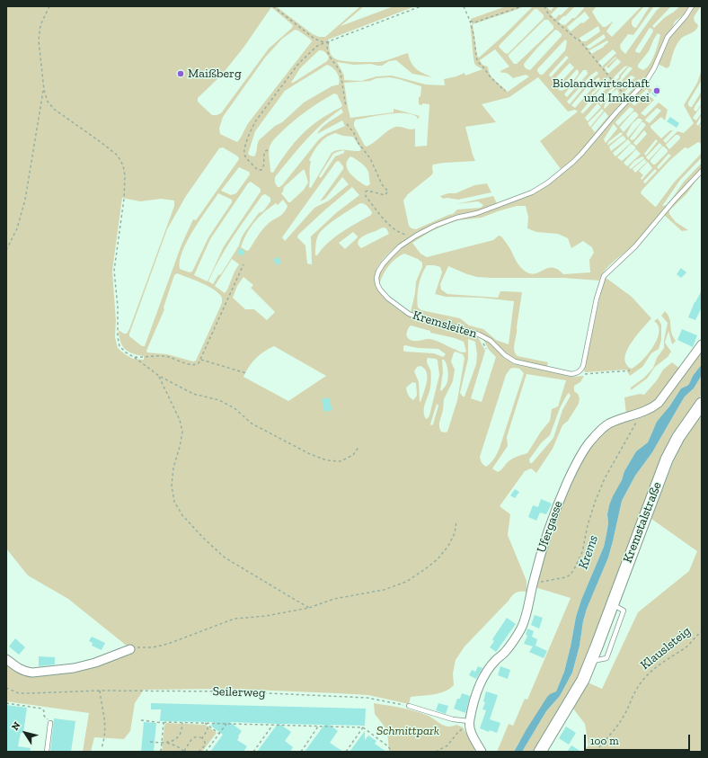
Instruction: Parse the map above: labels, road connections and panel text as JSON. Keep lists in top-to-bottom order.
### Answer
{
  "streets": {
    "main road": ["Kremstalstraße"],
    "street": ["Ufergasse"],
    "lane": ["Kremsleiten"],
    "path": ["Klauslsteig", "Seilerweg"]
  },
  "water": ["Krems"],
  "parks": ["Schmittpark"],
  "places": ["Maißberg", "Biolandwirtschaft und Imkerei"],
  "scale_bar": "100 m",
  "north": "top left"
}
